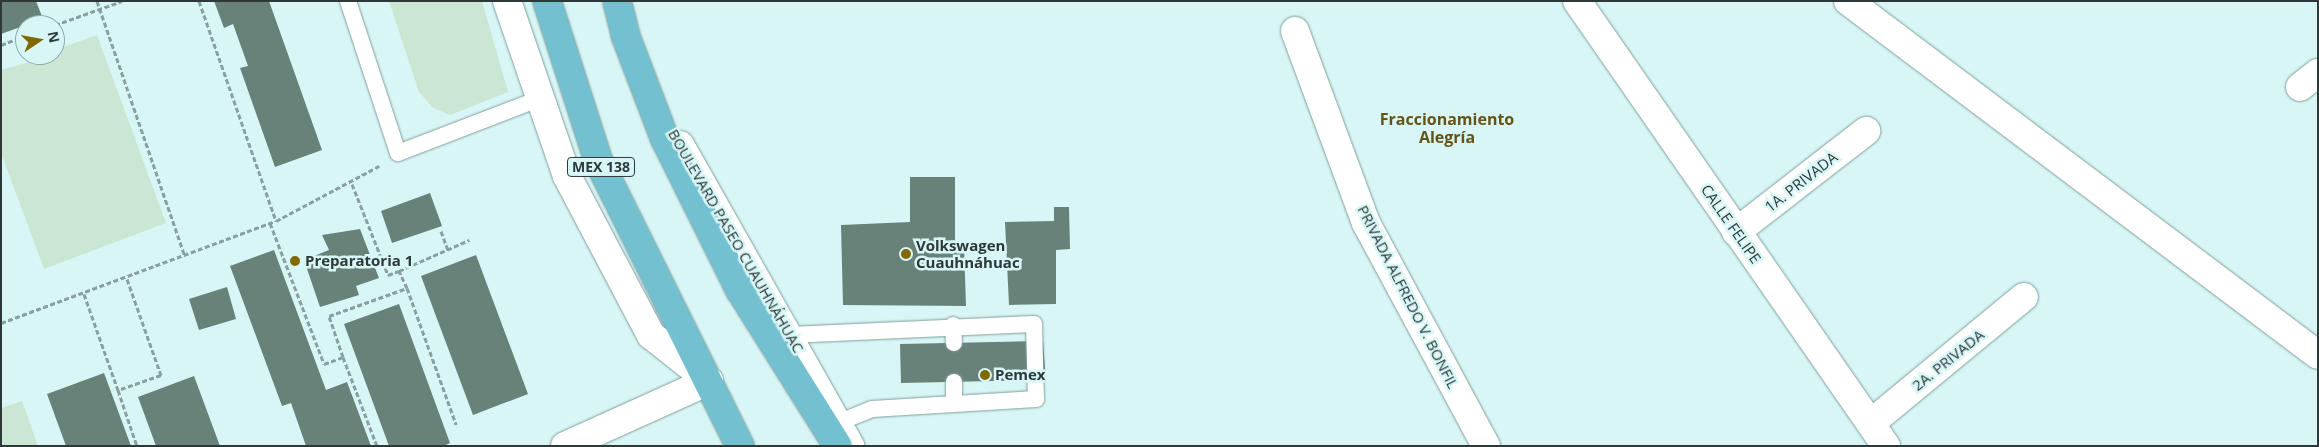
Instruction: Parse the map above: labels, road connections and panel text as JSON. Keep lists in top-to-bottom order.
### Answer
{
  "streets": {
    "main road": ["MEX 138", "BOULEVARD PASEO CUAUHNÁHUAC"],
    "street": [
      "1A. PRIVADA",
      "CALLE FELIPE",
      "PRIVADA ALFREDO V. BONFIL",
      "2A. PRIVADA"
    ]
  },
  "crossings": [
    ["1A. PRIVADA", "CALLE FELIPE"],
    ["CALLE FELIPE", "2A. PRIVADA"]
  ],
  "districts": ["Fraccionamiento Alegría"],
  "places": ["Volkswagen Cuauhnáhuac", "Preparatoria 1", "Pemex"],
  "north": "right"
}
